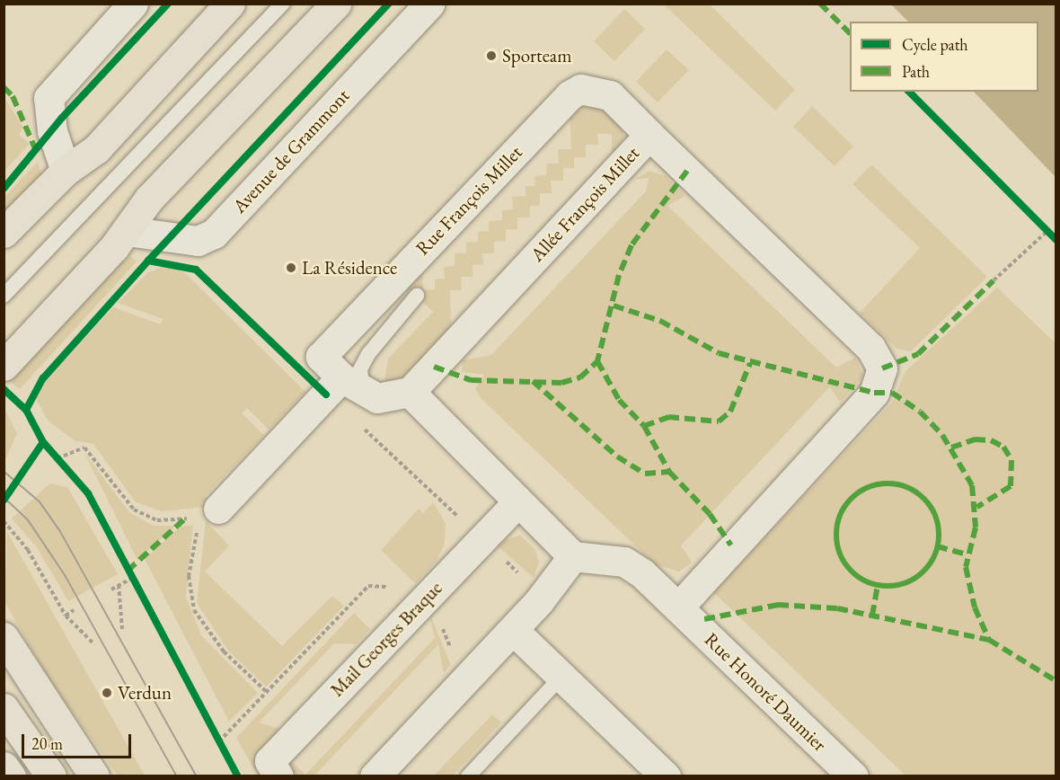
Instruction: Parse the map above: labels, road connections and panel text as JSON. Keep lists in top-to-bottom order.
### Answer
{
  "streets": {
    "street": [
      "Avenue de Grammont",
      "Rue François Millet",
      "Allée François Millet",
      "Mail Georges Braque",
      "Rue Honoré Daumier"
    ]
  },
  "crossings": [
    ["Rue François Millet", "Allée François Millet"],
    ["Allée François Millet", "Rue Honoré Daumier"]
  ],
  "places": ["Sporteam", "La Résidence", "Verdun"],
  "legend": ["Cycle path", "Path"],
  "scale_bar": "20 m"
}
